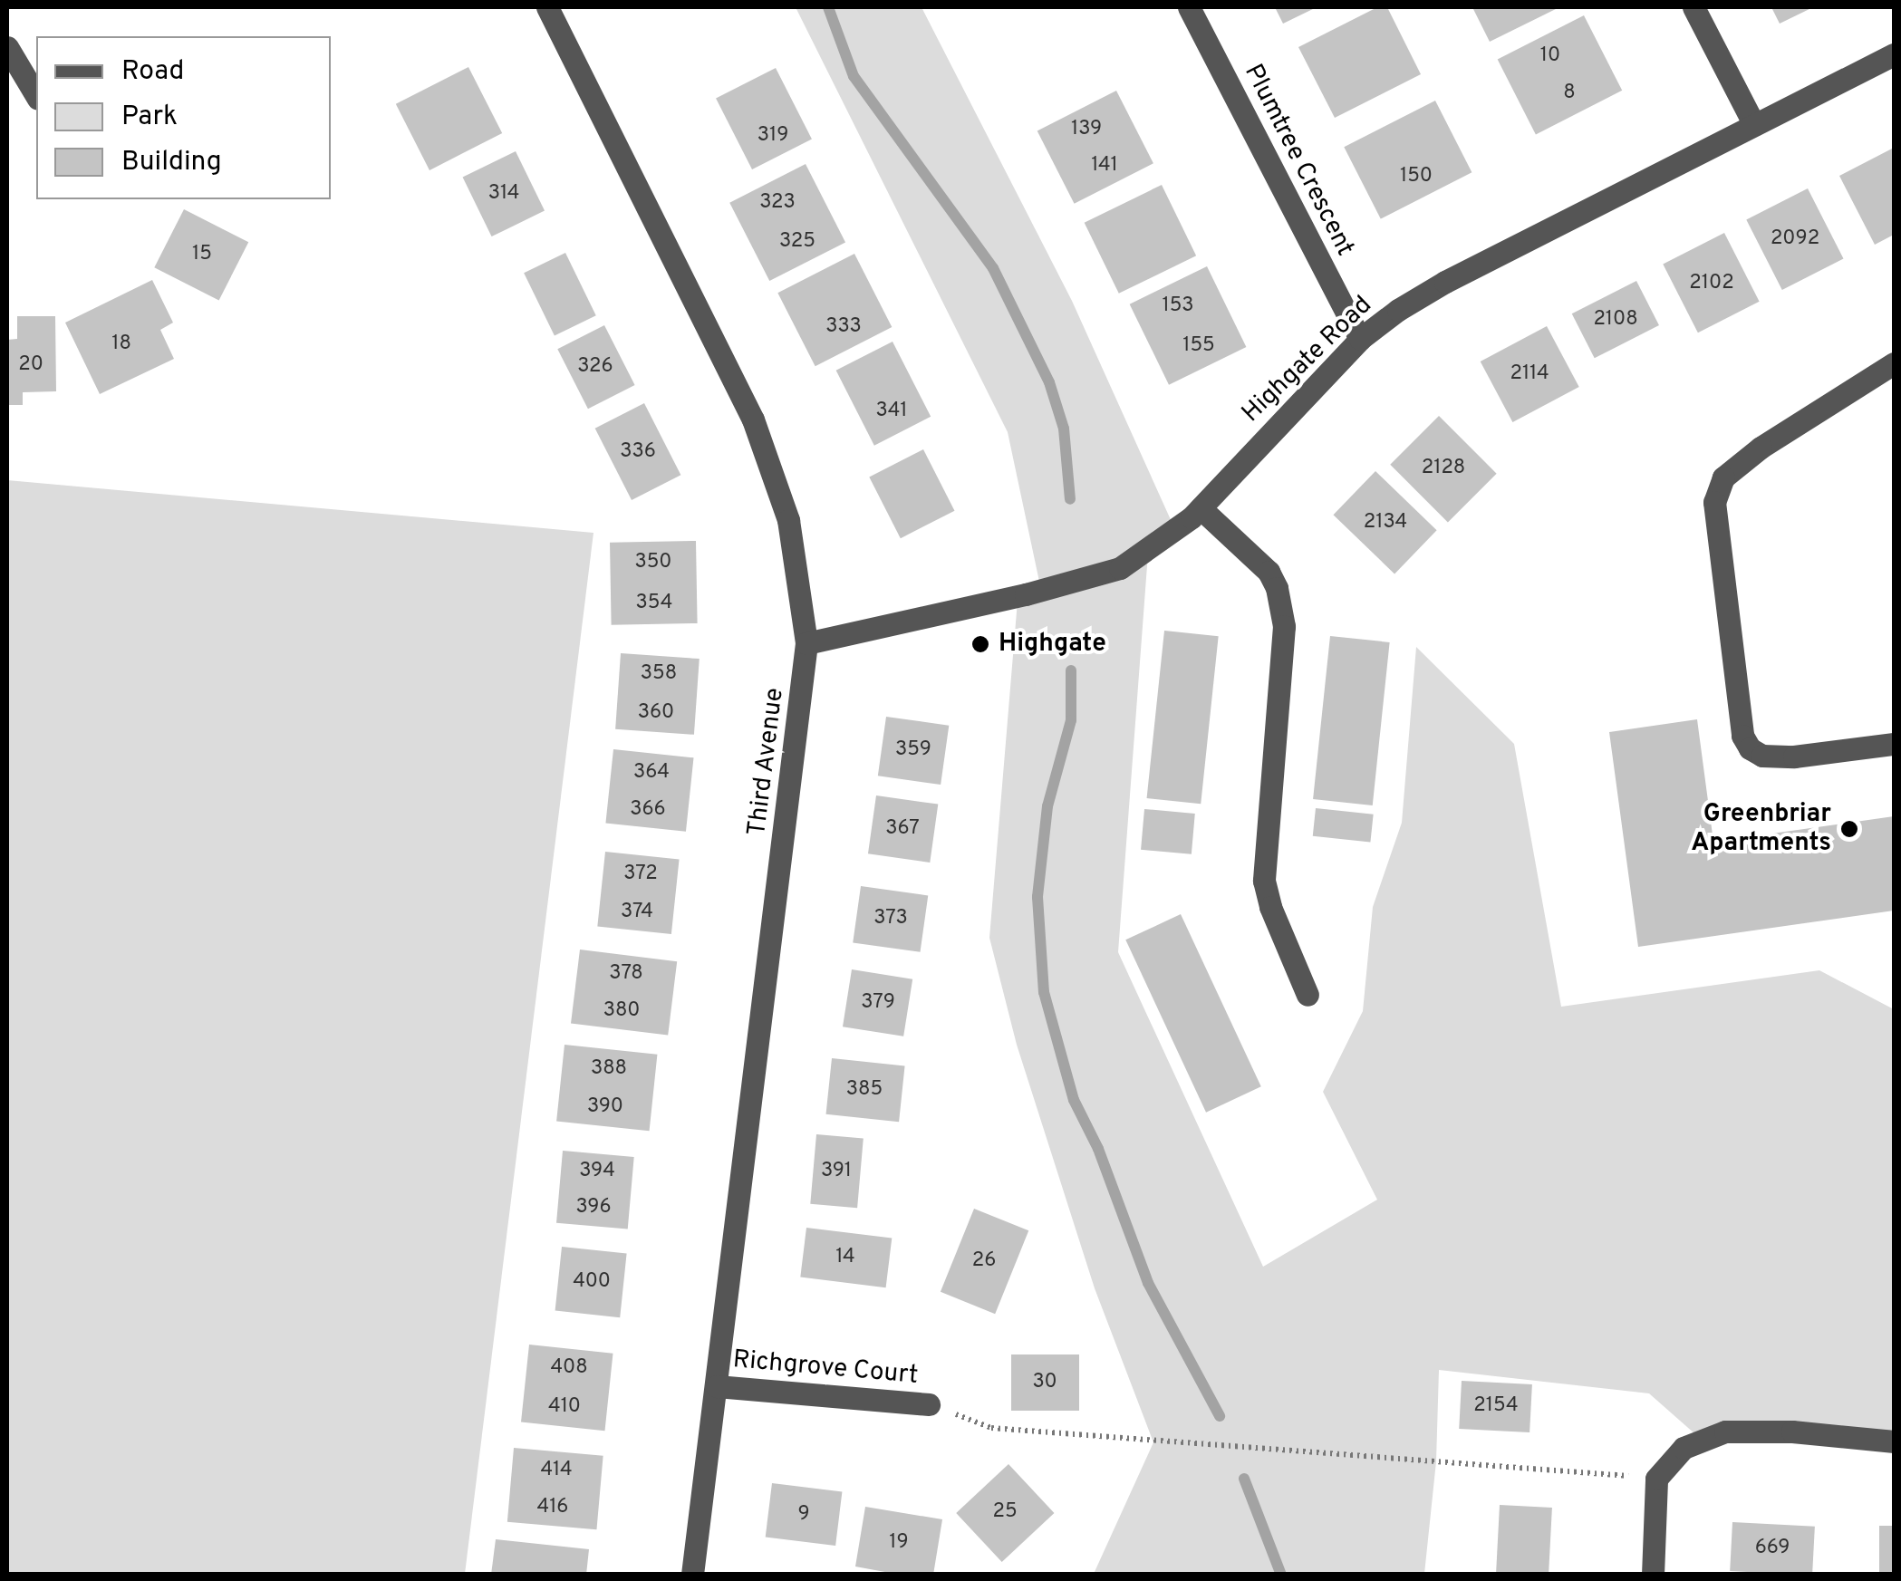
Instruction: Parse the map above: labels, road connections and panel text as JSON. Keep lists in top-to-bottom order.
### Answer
{
  "streets": {
    "street": [
      "Plumtree Crescent",
      "Highgate Road",
      "Third Avenue",
      "Richgrove Court"
    ]
  },
  "crossings": [
    ["Plumtree Crescent", "Highgate Road"],
    ["Highgate Road", "Third Avenue"],
    ["Third Avenue", "Richgrove Court"]
  ],
  "places": ["Highgate", "Greenbriar Apartments"],
  "house_numbers": [
    "10",
    "8",
    "139",
    "319",
    "141",
    "150",
    "314",
    "323",
    "2092",
    "325",
    "15",
    "2102",
    "153",
    "2108",
    "333",
    "18",
    "155",
    "20",
    "326",
    "2114",
    "341",
    "336",
    "2128",
    "2134",
    "350",
    "354",
    "358",
    "360",
    "359",
    "364",
    "366",
    "367",
    "372",
    "374",
    "373",
    "378",
    "379",
    "380",
    "388",
    "385",
    "390",
    "394",
    "391",
    "396",
    "14",
    "26",
    "400",
    "408",
    "30",
    "2154",
    "410",
    "414",
    "416",
    "25",
    "9",
    "19",
    "669"
  ],
  "legend": ["Road", "Park", "Building"]
}
